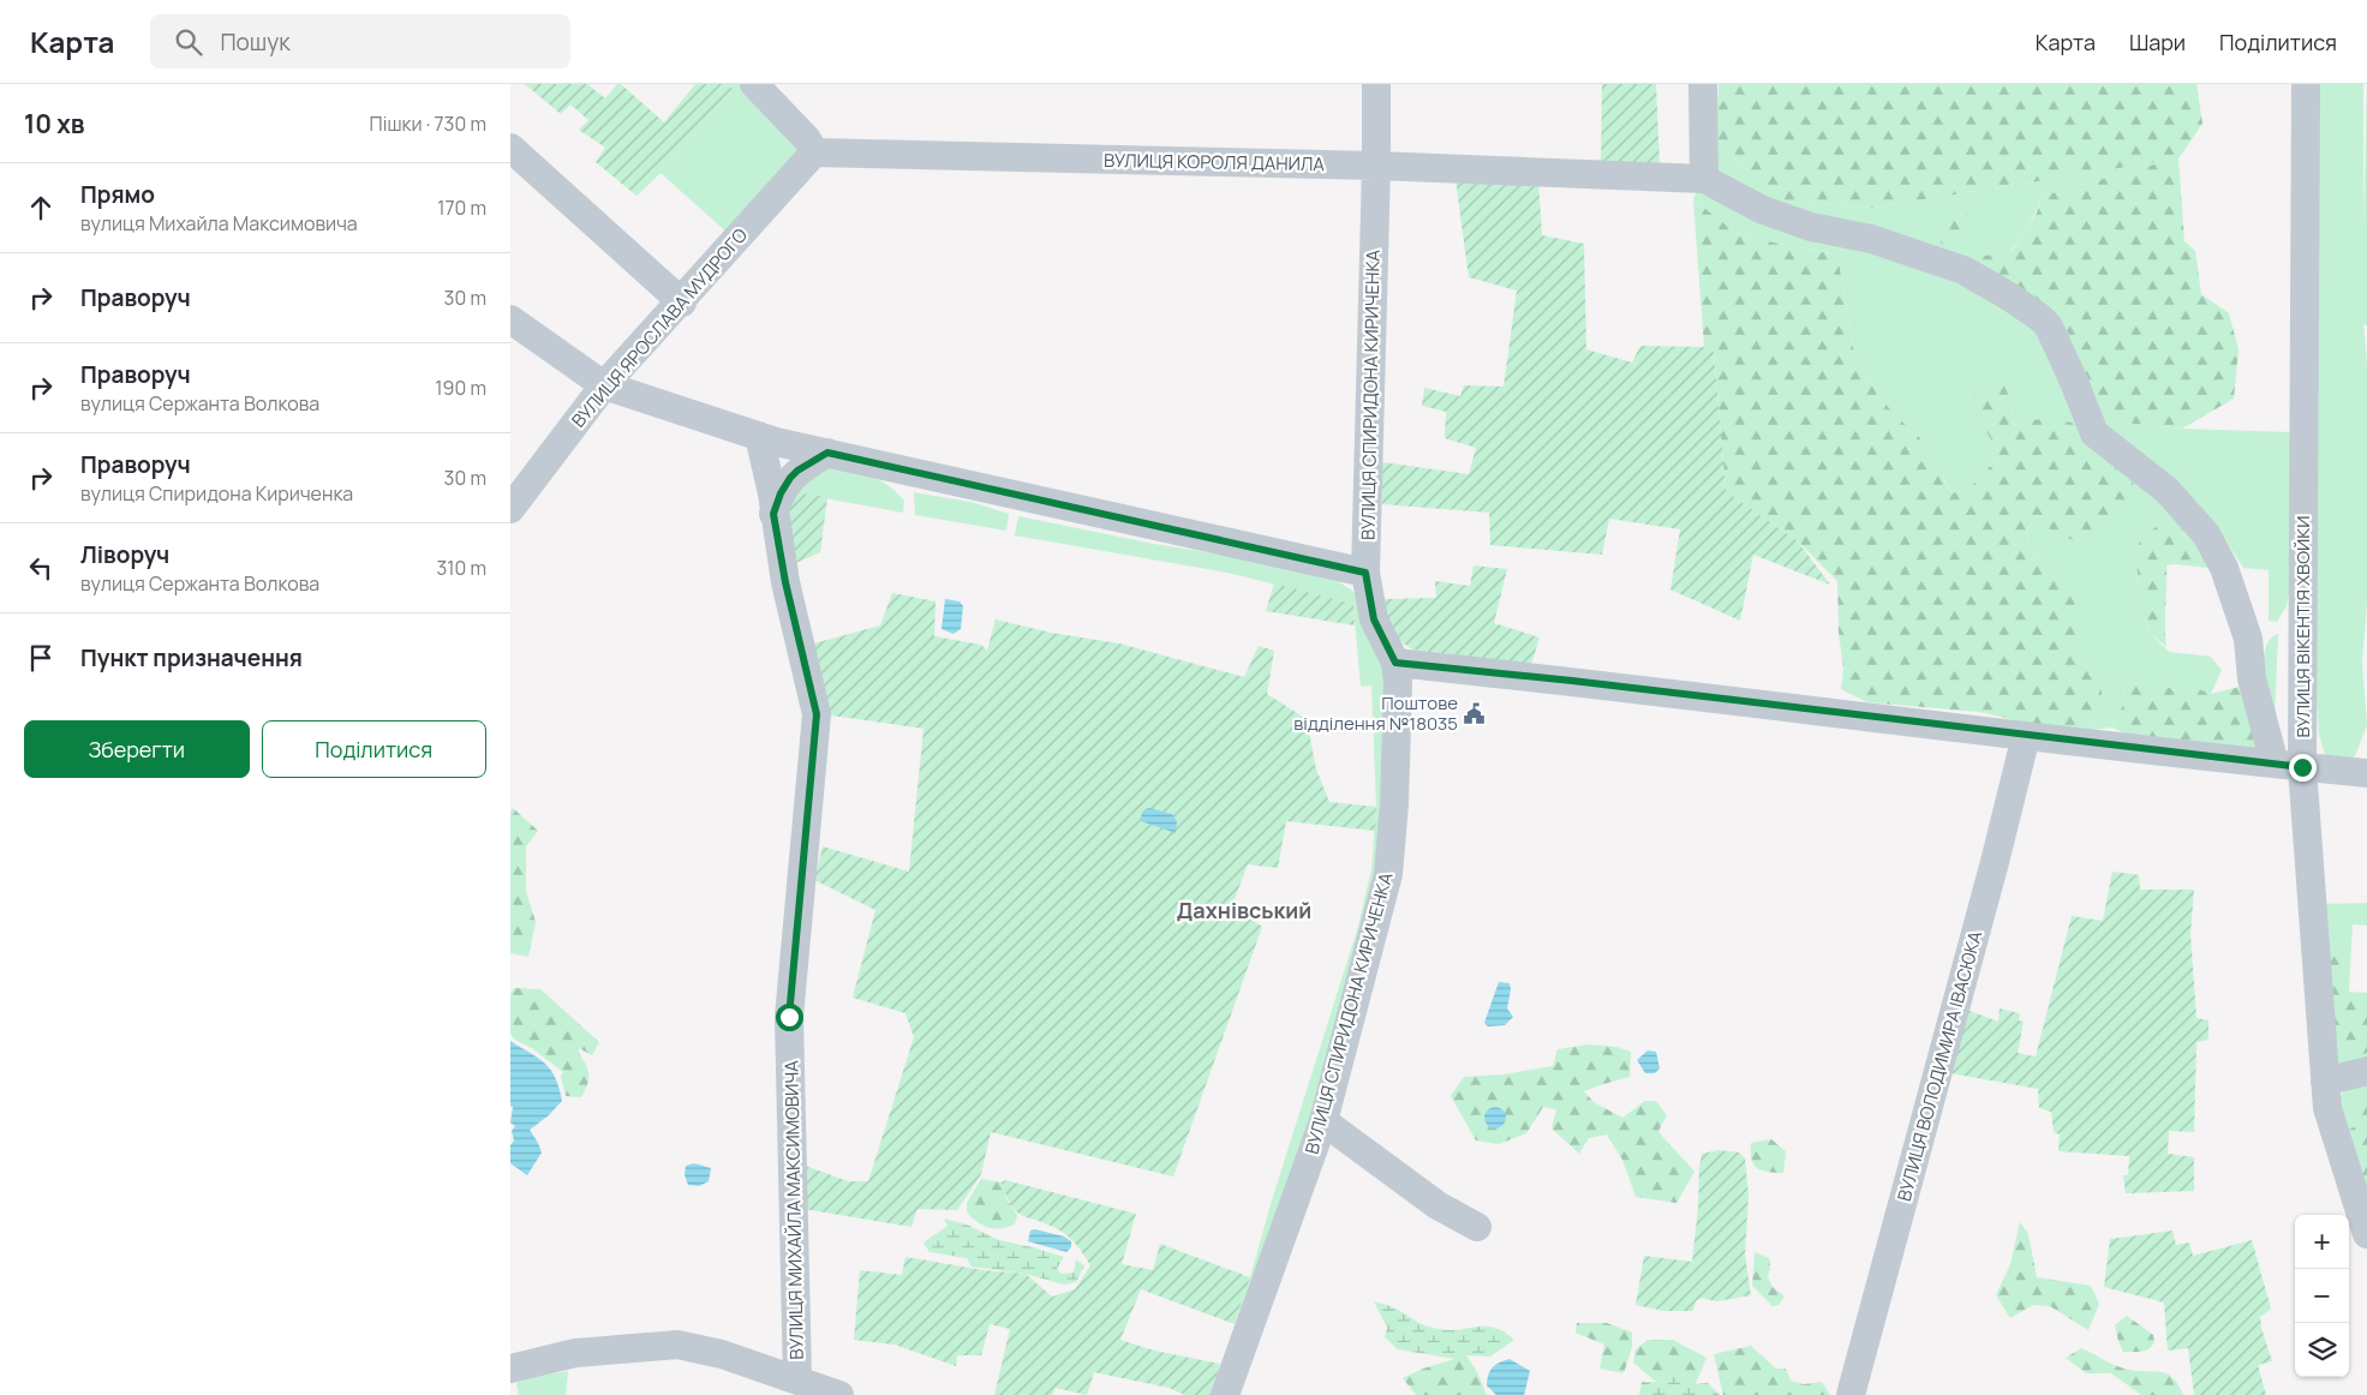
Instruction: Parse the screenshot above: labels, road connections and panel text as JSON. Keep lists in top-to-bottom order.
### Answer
{
  "streets": {
    "street": [
      "ВУЛИЦЯ КОРОЛЯ ДАНИЛА",
      "ВУЛИЦЯ ЯРОСЛАВА МУДРОГО",
      "ВУЛИЦЯ СПИРИДОНА КИРИЧЕНКА",
      "ВУЛИЦЯ ВІКЕНТІЯ ХВОЙКИ",
      "ВУЛИЦЯ ВОЛОДИМИРА ІВАСЮКА",
      "ВУЛИЦЯ МИХАЙЛА МАКСИМОВИЧА"
    ]
  },
  "crossings": [
    ["ВУЛИЦЯ КОРОЛЯ ДАНИЛА", "ВУЛИЦЯ ЯРОСЛАВА МУДРОГО"],
    ["ВУЛИЦЯ КОРОЛЯ ДАНИЛА", "ВУЛИЦЯ СПИРИДОНА КИРИЧЕНКА"]
  ],
  "districts": ["Дахнівський"],
  "places": {
    "public building": ["Поштове відділення №18035"]
  },
  "page": {
    "header": "Карта",
    "search": "Пошук",
    "nav": ["Карта", "Шари", "Поділитися"],
    "heading": ["10 хв", "Пішки · 730 m"],
    "list": [
      ["Прямо", "вулиця Михайла Максимовича", "170 m"],
      ["Праворуч", "30 m"],
      ["Праворуч", "вулиця Сержанта Волкова", "190 m"],
      ["Праворуч", "вулиця Спиридона Кириченка", "30 m"],
      ["Ліворуч", "вулиця Сержанта Волкова", "310 m"],
      "Пункт призначення"
    ],
    "buttons": ["Зберегти", "Поділитися"],
    "map_buttons": ["+", "−"]
  }
}
